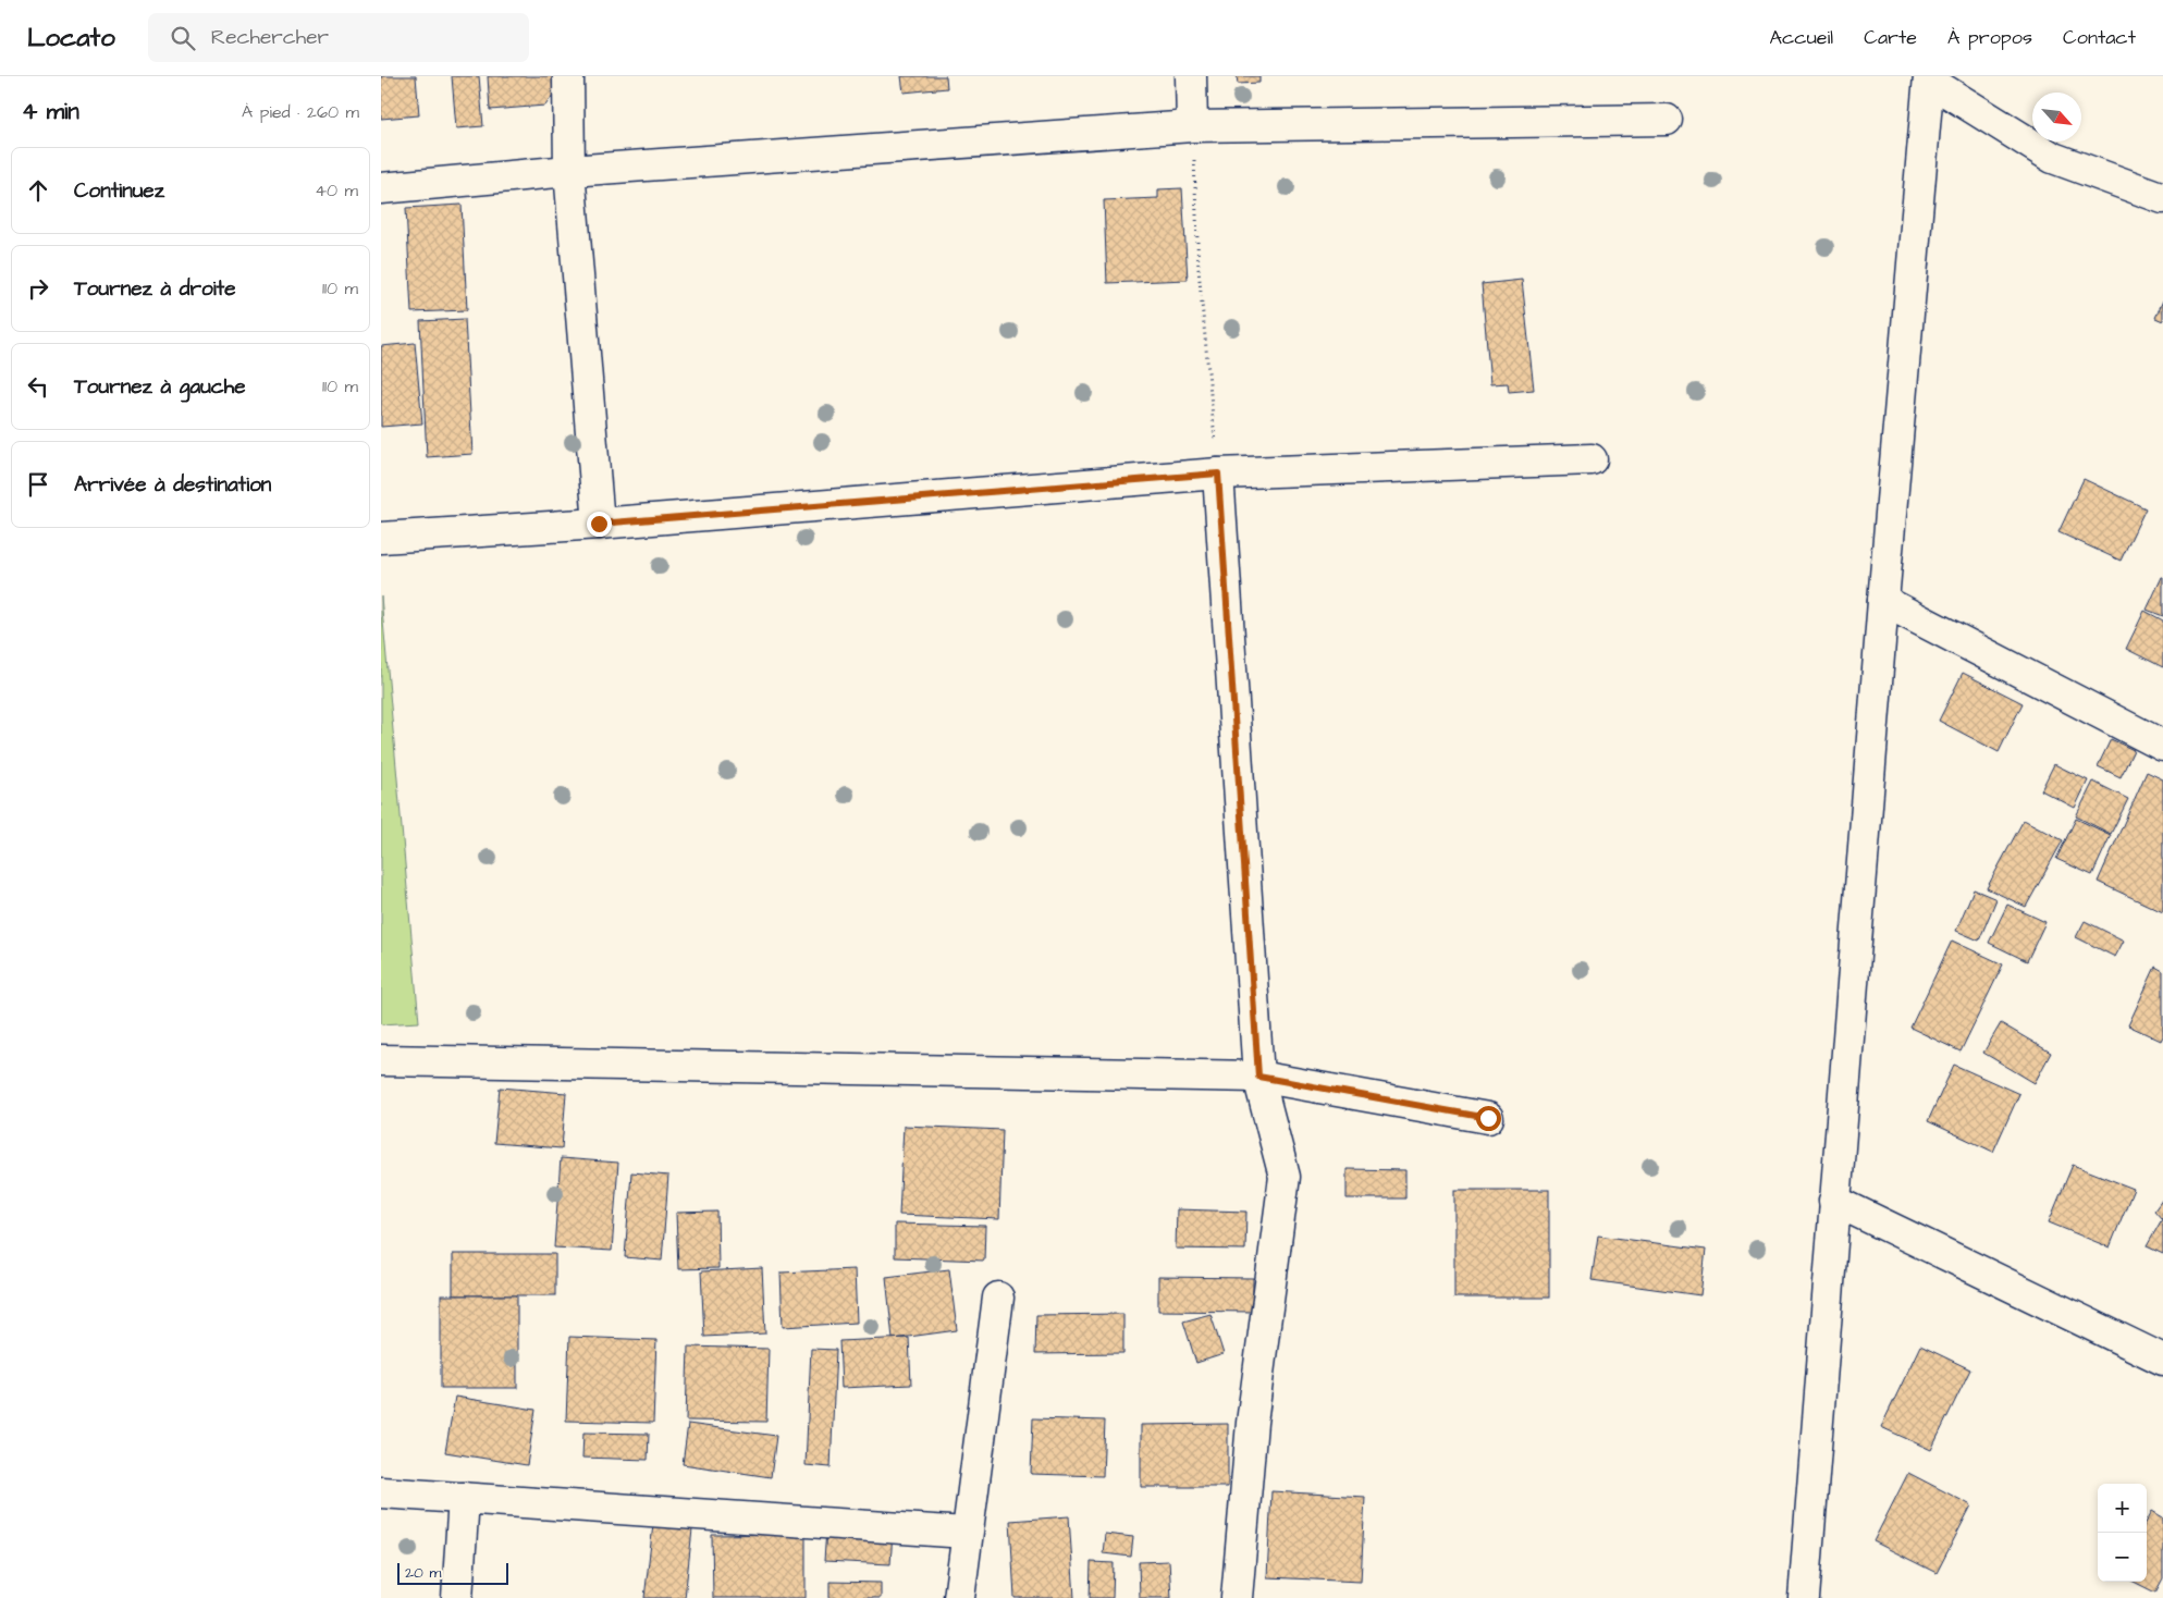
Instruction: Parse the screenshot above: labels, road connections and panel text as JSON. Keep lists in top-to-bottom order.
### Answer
{
  "scale_bar": "20 m",
  "north": "bottom right",
  "page": {
    "header": "Locato",
    "search": "Rechercher",
    "nav": [
      "Accueil",
      "Carte",
      "À propos",
      "Contact"
    ],
    "heading": ["4 min", "À pied · 260 m"],
    "list": [
      ["Continuez", "40 m"],
      ["Tournez à droite", "110 m"],
      ["Tournez à gauche", "110 m"],
      "Arrivée à destination"
    ],
    "map_buttons": ["+", "−"],
    "scale": "20 m"
  }
}
